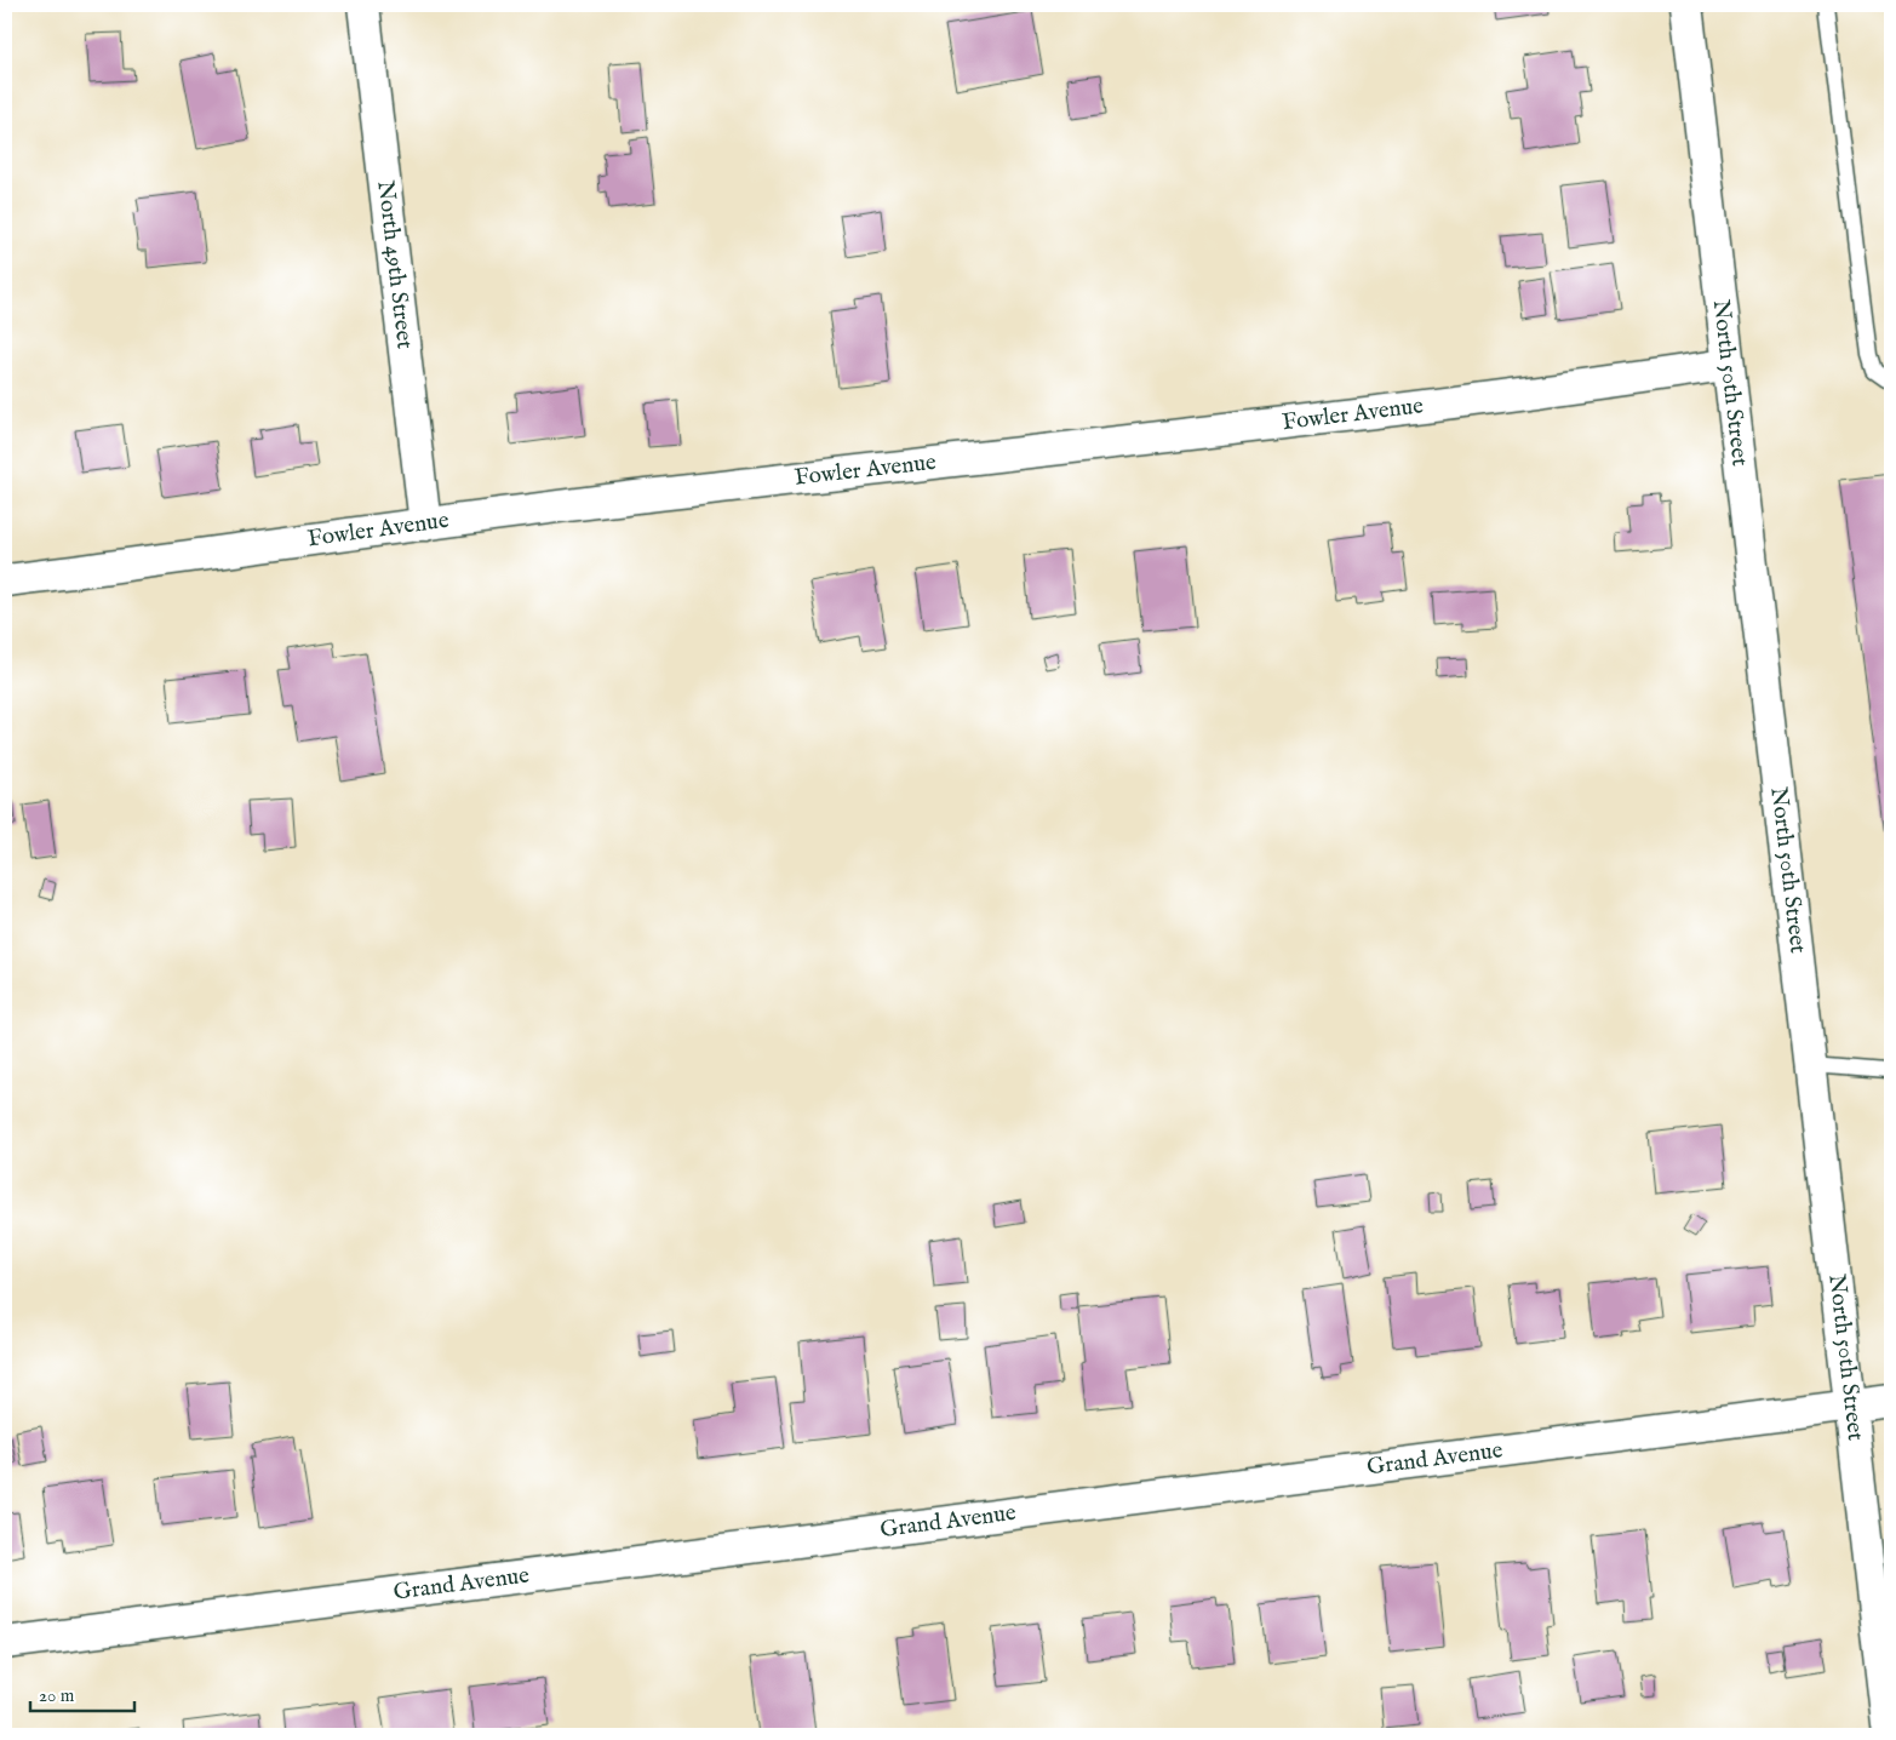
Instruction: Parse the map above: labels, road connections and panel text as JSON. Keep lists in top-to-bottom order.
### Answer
{
  "streets": {
    "street": [
      "North 49th Street",
      "North 50th Street",
      "Fowler Avenue",
      "Grand Avenue"
    ]
  },
  "crossings": [
    ["North 49th Street", "Fowler Avenue"],
    ["North 50th Street", "Fowler Avenue"],
    ["North 50th Street", "Grand Avenue"]
  ],
  "scale_bar": "20 m"
}
